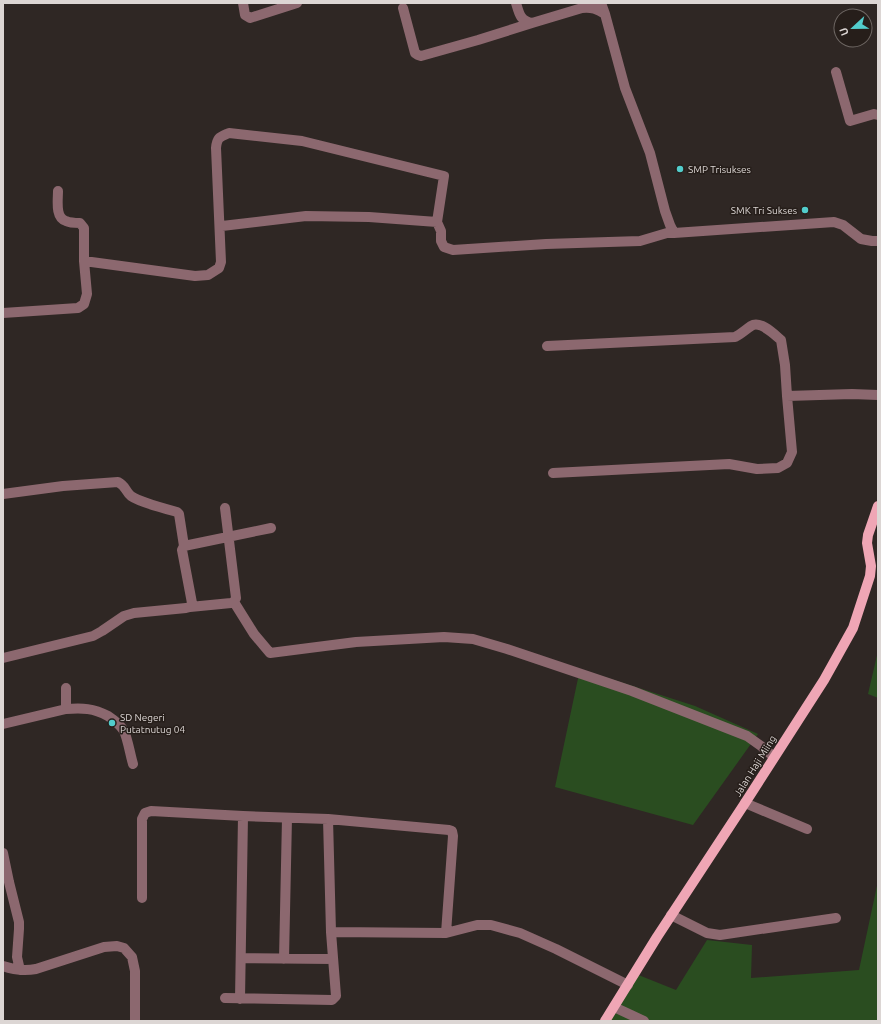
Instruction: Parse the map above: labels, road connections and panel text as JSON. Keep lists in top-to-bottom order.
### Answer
{
  "streets": {
    "main road": ["Jalan Haji Miing"]
  },
  "places": ["SMP Trisukses", "SMK Tri Sukses", "SD Negeri Putatnutug 04"],
  "north": "left"
}
